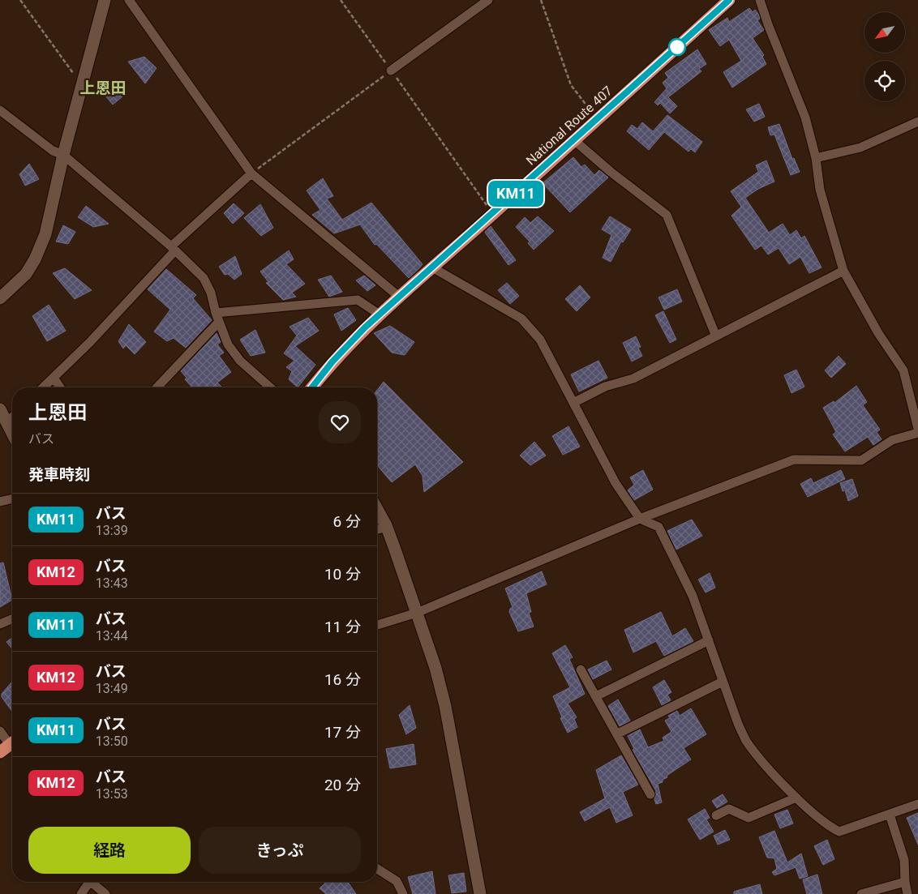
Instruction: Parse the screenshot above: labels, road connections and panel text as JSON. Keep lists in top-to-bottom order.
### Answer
{
  "streets": {
    "highway": ["National Route 407"]
  },
  "districts": ["上恩田"],
  "lines": ["bus line KM11"],
  "north": "bottom left",
  "page": {
    "on_map": "KM11",
    "heading": [
      ["上恩田", "バス"],
      "発車時刻"
    ],
    "list": [
      {
        "mark": "KM11",
        "name": "バス",
        "note": "13:39",
        "value": "6 分"
      },
      {
        "mark": "KM12",
        "name": "バス",
        "note": "13:43",
        "value": "10 分"
      },
      {
        "mark": "KM11",
        "name": "バス",
        "note": "13:44",
        "value": "11 分"
      },
      {
        "mark": "KM12",
        "name": "バス",
        "note": "13:49",
        "value": "16 分"
      },
      {
        "mark": "KM11",
        "name": "バス",
        "note": "13:50",
        "value": "17 分"
      },
      {
        "mark": "KM12",
        "name": "バス",
        "note": "13:53",
        "value": "20 分"
      }
    ],
    "buttons": ["経路", "きっぷ"]
  }
}
